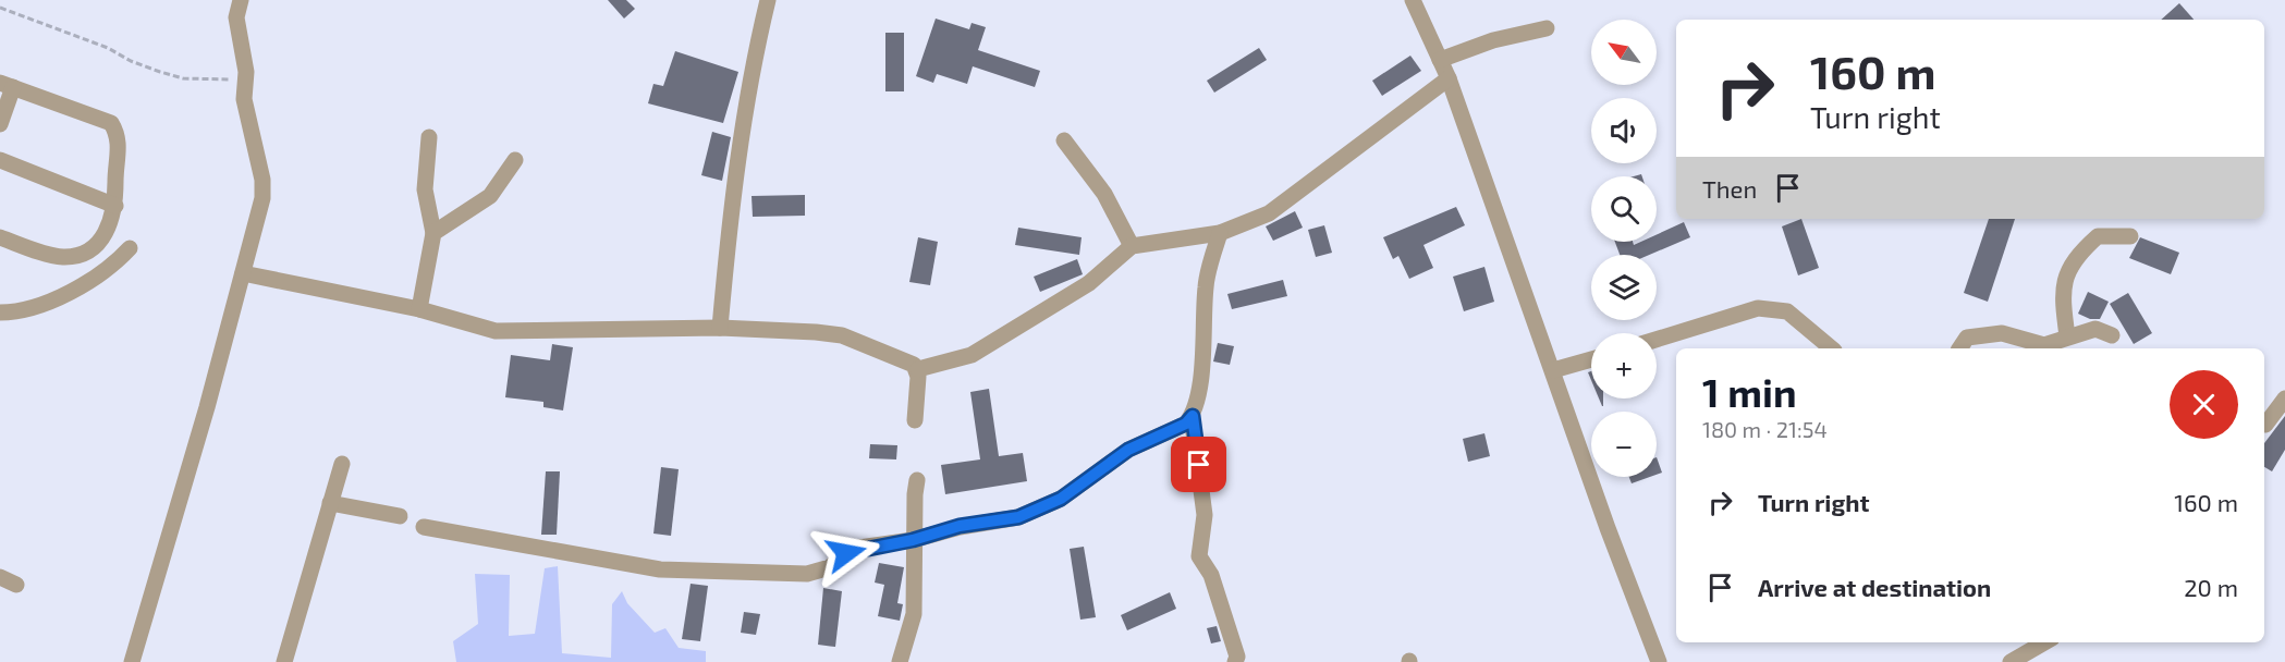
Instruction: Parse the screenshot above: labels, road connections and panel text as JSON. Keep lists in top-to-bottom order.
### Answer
{
  "north": "top left",
  "page": {
    "map_buttons": ["+", "−"],
    "turn": ["160 m", "Turn right"],
    "then": "Then",
    "heading": ["1 min", "180 m · 21:54"],
    "list": [
      {
        "name": "Turn right",
        "value": "160 m"
      },
      {
        "name": "Arrive at destination",
        "value": "20 m"
      }
    ]
  }
}
